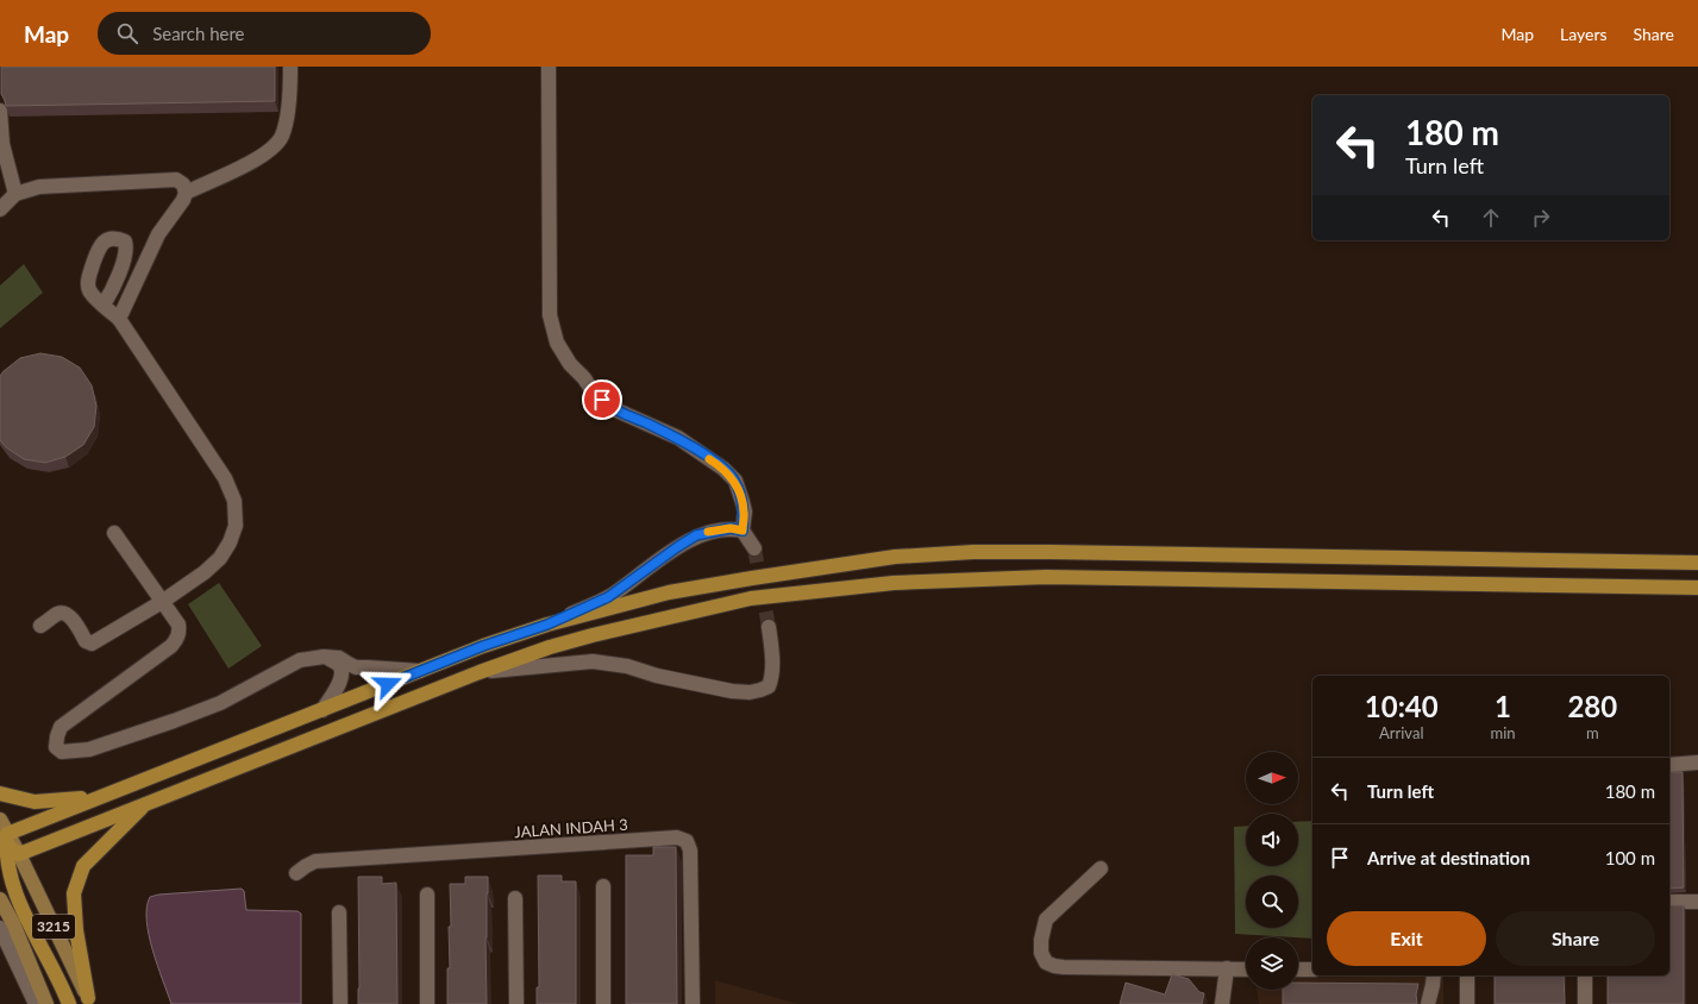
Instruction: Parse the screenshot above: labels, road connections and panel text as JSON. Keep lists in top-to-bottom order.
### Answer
{
  "streets": {
    "main road": ["3215"],
    "street": ["JALAN INDAH 3"]
  },
  "north": "right",
  "page": {
    "header": "Map",
    "search": "Search here",
    "nav": ["Map", "Layers", "Share"],
    "turn": ["180 m", "Turn left"],
    "eta": [
      "10:40",
      "Arrival",
      "1",
      "min",
      "280",
      "m"
    ],
    "list": [
      {
        "name": "Turn left",
        "value": "180 m"
      },
      {
        "name": "Arrive at destination",
        "value": "100 m"
      }
    ],
    "buttons": ["Exit", "Share"]
  }
}
